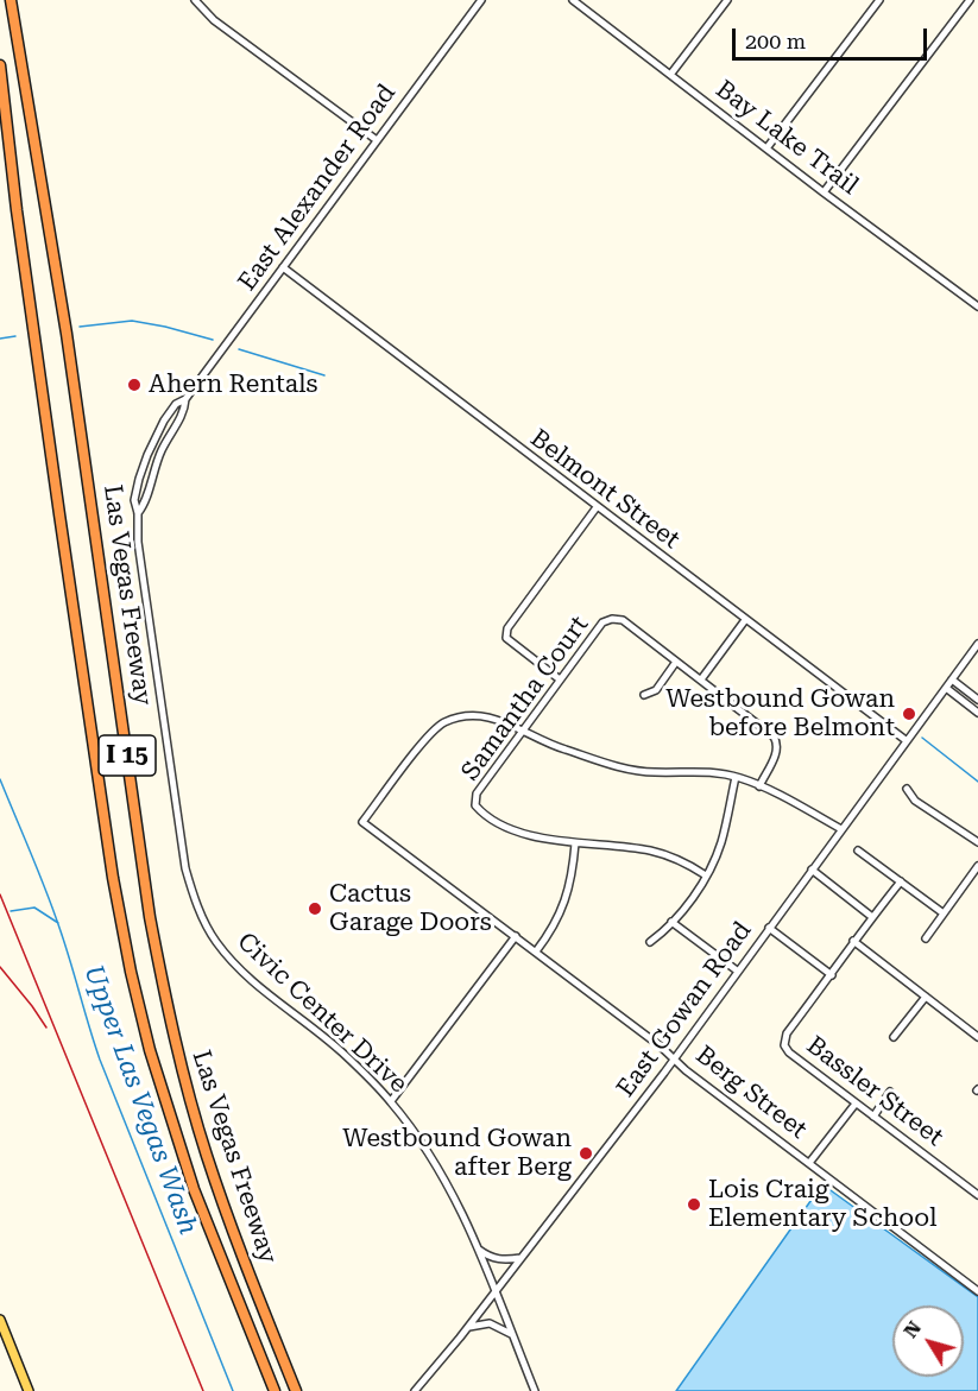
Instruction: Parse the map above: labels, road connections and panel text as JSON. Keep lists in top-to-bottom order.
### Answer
{
  "streets": {
    "highway": ["Las Vegas Freeway", "I 15"],
    "street": [
      "Bay Lake Trail",
      "East Alexander Road",
      "Belmont Street",
      "Samantha Court",
      "East Gowan Road",
      "Civic Center Drive",
      "Bassler Street",
      "Berg Street"
    ]
  },
  "crossings": [
    ["East Alexander Road", "Belmont Street"],
    ["East Alexander Road", "Civic Center Drive"],
    ["Belmont Street", "East Gowan Road"],
    ["Samantha Court", "Berg Street"],
    ["East Gowan Road", "Civic Center Drive"],
    ["East Gowan Road", "Berg Street"]
  ],
  "water": ["Upper Las Vegas Wash"],
  "places": [
    "Ahern Rentals",
    "Westbound Gowan before Belmont",
    "Cactus Garage Doors",
    "Westbound Gowan after Berg",
    "Lois Craig Elementary School"
  ],
  "scale_bar": "200 m",
  "north": "top left"
}
